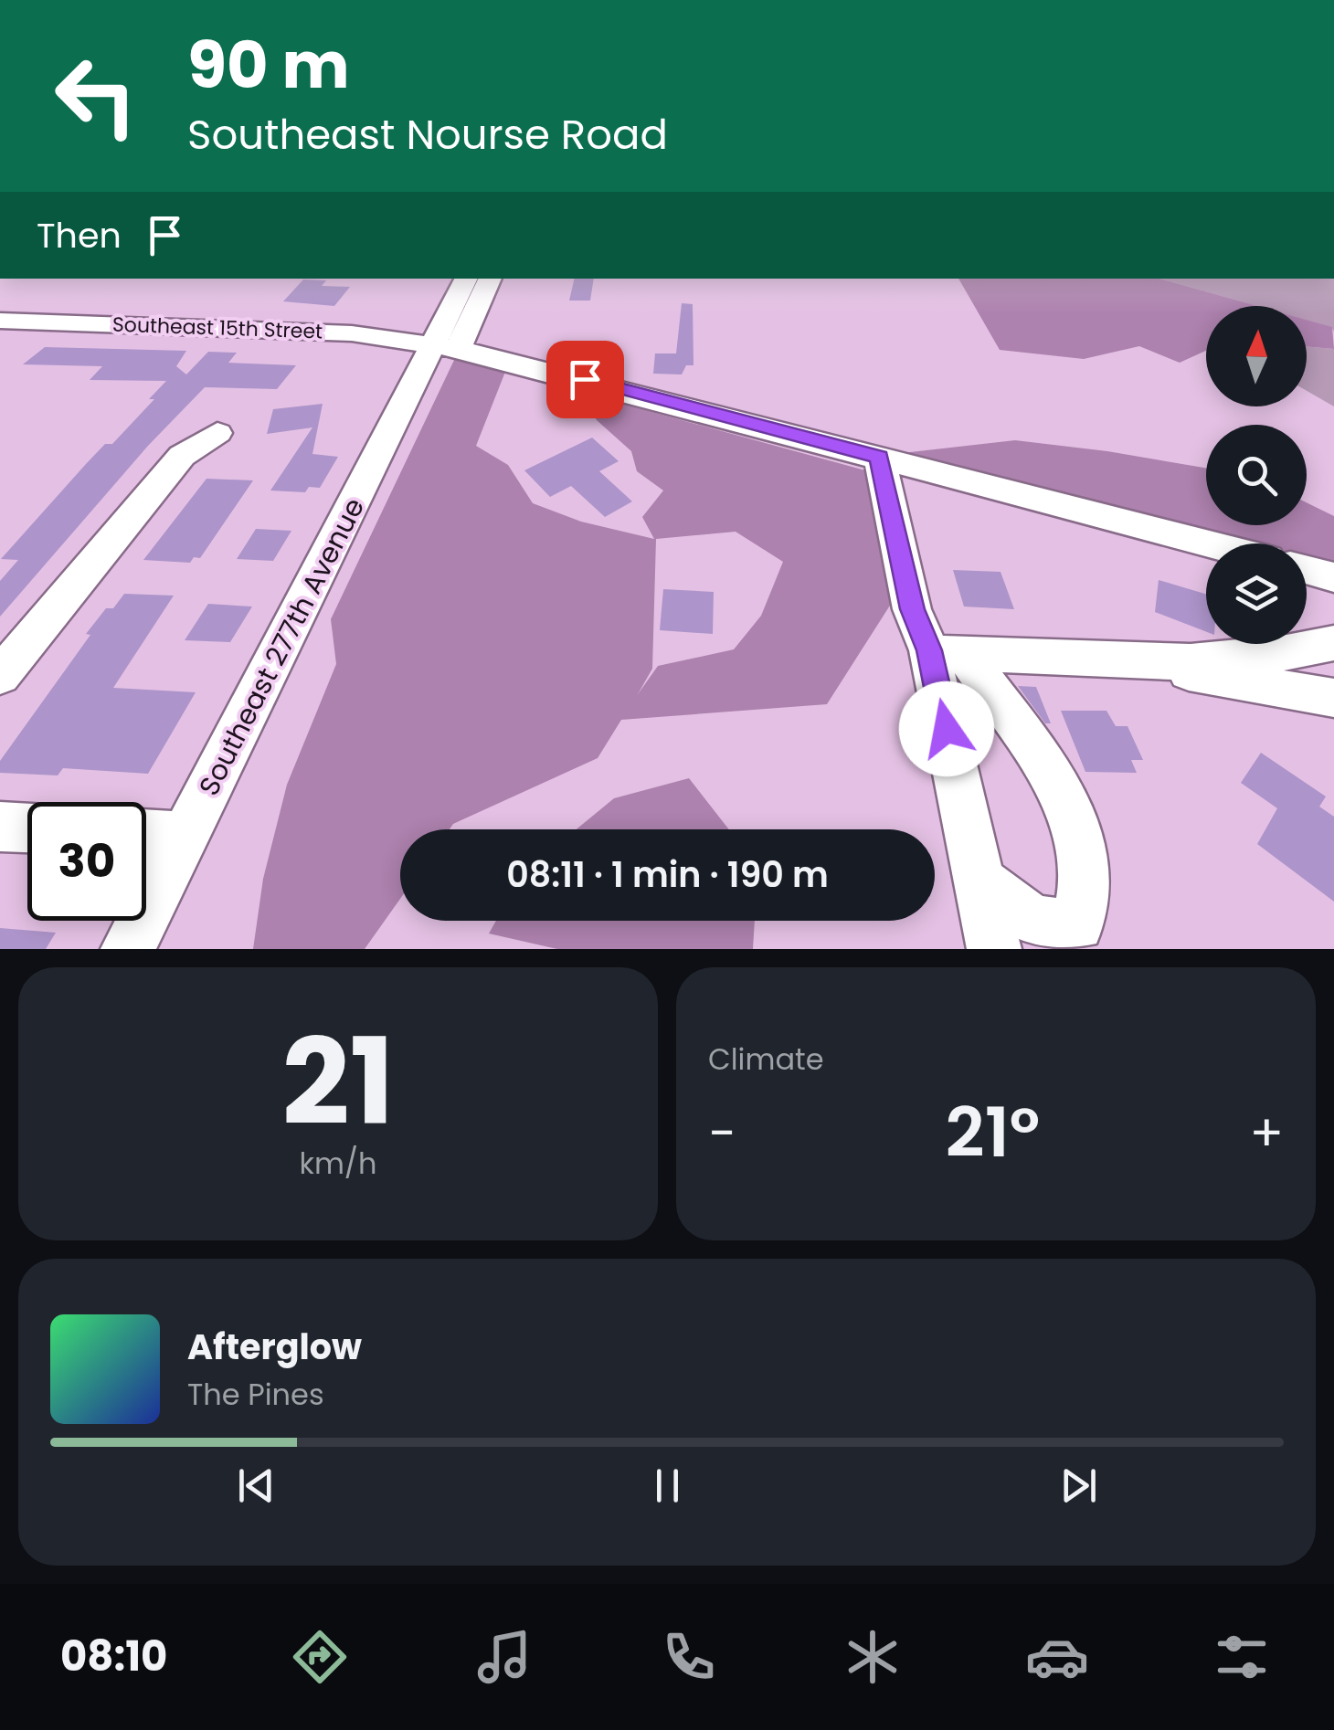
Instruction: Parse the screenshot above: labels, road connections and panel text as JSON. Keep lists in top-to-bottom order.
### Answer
{
  "streets": {
    "street": ["Southeast 15th Street", "Southeast 277th Avenue"]
  },
  "crossings": [
    ["Southeast 15th Street", "Southeast 277th Avenue"]
  ],
  "north": "top",
  "page": {
    "turn": ["90 m", "Southeast Nourse Road"],
    "then": "Then",
    "limit": "30",
    "trip": "08:11 · 1 min · 190 m",
    "tile": [
      ["21", "km/h"],
      "Climate"
    ],
    "heat": ["−", "21°", "+"],
    "song": ["Afterglow", "The Pines"],
    "tabs": "08:10"
  }
}
